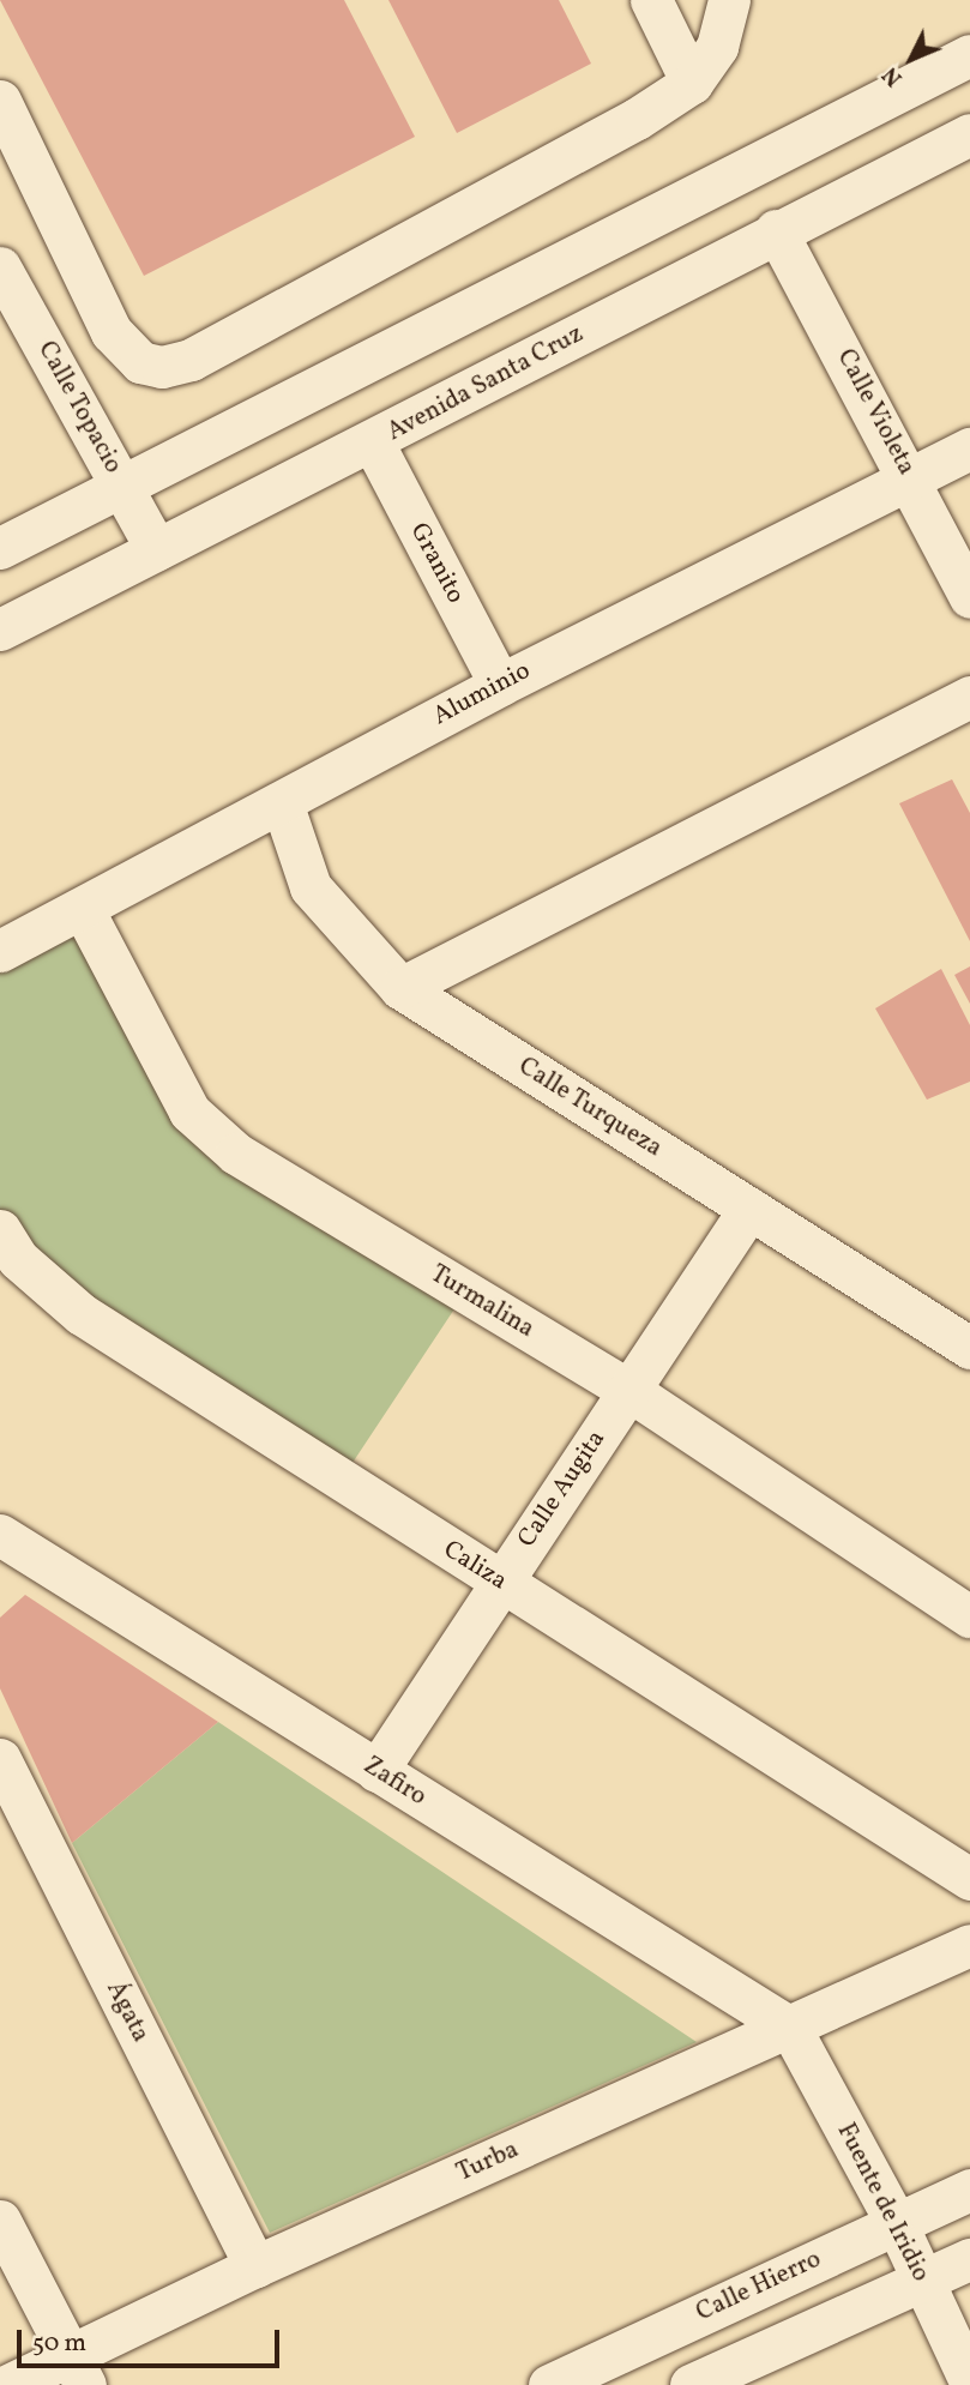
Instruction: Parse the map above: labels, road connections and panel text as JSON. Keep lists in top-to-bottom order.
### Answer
{
  "streets": {
    "street": [
      "Avenida Santa Cruz",
      "Calle Topacio",
      "Calle Violeta",
      "Granito",
      "Aluminio",
      "Calle Turqueza",
      "Turmalina",
      "Calle Augita",
      "Caliza",
      "Zafiro",
      "Ágata",
      "Turba",
      "Fuente de Iridio",
      "Calle Hierro"
    ]
  },
  "crossings": [
    ["Avenida Santa Cruz", "Calle Topacio"],
    ["Avenida Santa Cruz", "Calle Violeta"],
    ["Avenida Santa Cruz", "Granito"],
    ["Calle Violeta", "Aluminio"],
    ["Granito", "Aluminio"],
    ["Aluminio", "Calle Turqueza"],
    ["Aluminio", "Turmalina"],
    ["Calle Turqueza", "Calle Augita"],
    ["Turmalina", "Calle Augita"],
    ["Calle Augita", "Caliza"],
    ["Calle Augita", "Zafiro"],
    ["Zafiro", "Turba"],
    ["Zafiro", "Fuente de Iridio"],
    ["Ágata", "Turba"],
    ["Turba", "Fuente de Iridio"],
    ["Fuente de Iridio", "Calle Hierro"]
  ],
  "scale_bar": "50 m",
  "north": "bottom left"
}
